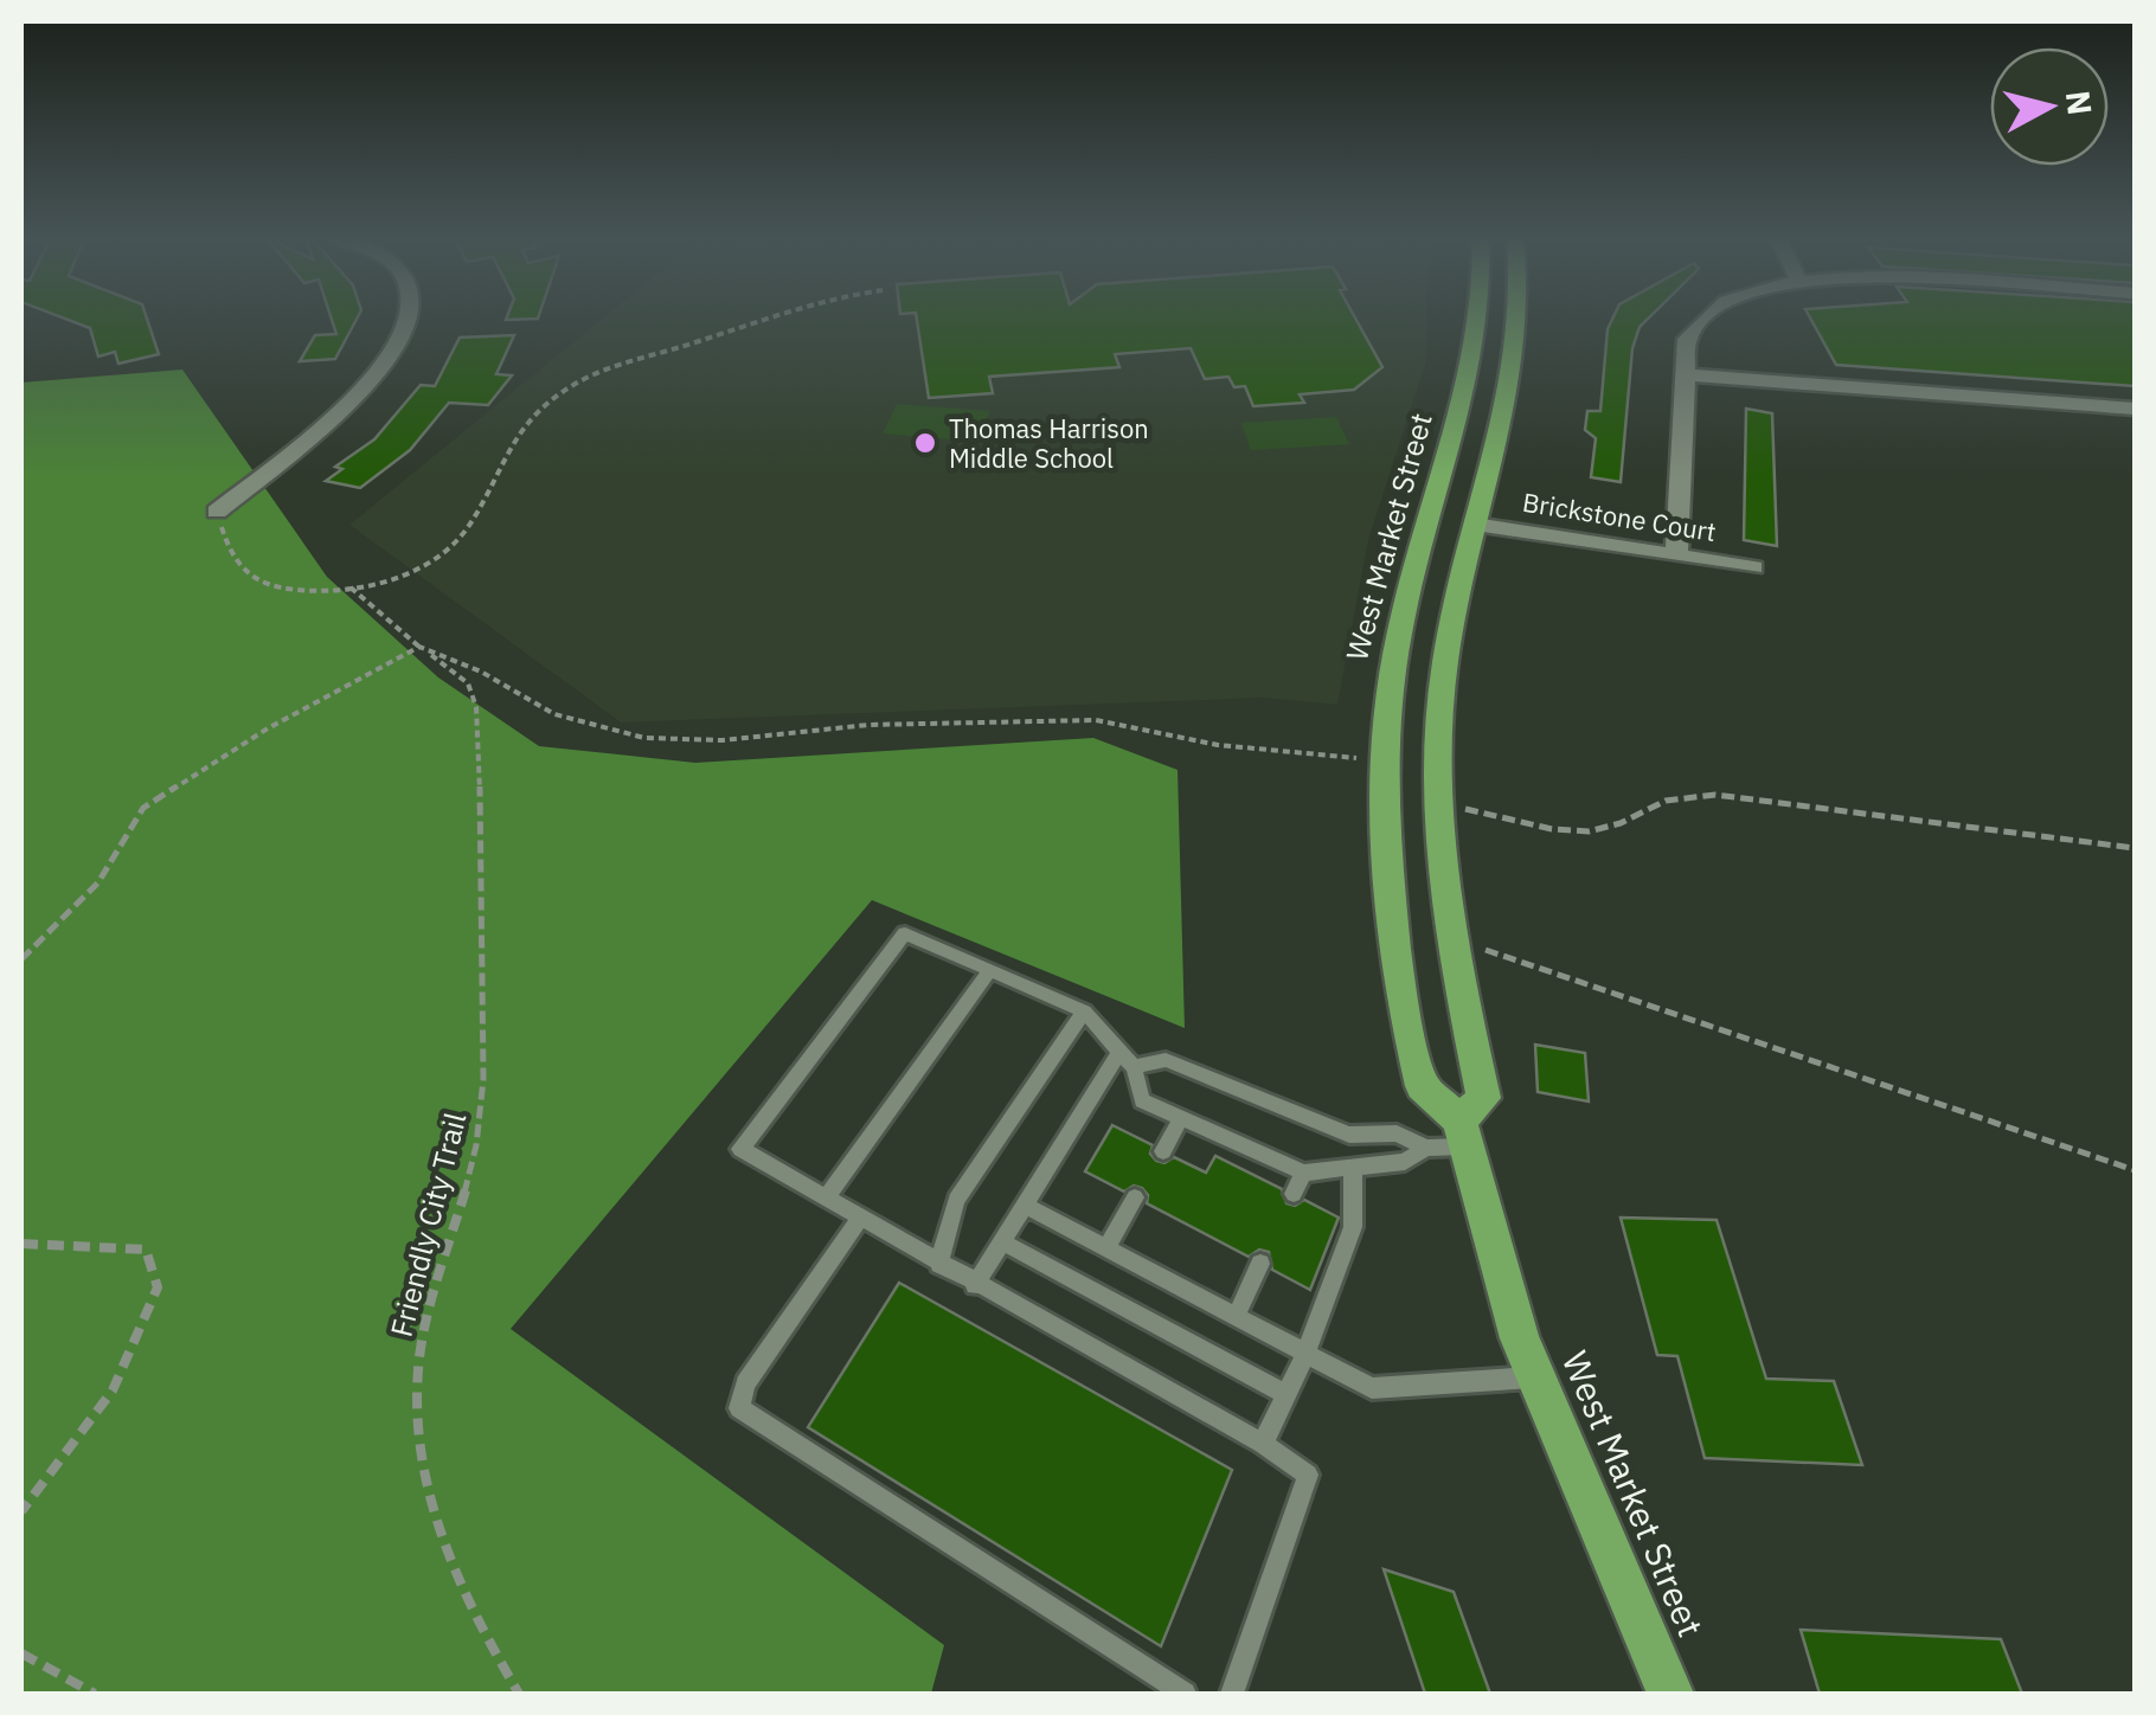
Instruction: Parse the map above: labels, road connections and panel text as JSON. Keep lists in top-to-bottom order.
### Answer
{
  "streets": {
    "main road": ["West Market Street"],
    "street": ["Brickstone Court"],
    "path": ["Friendly City Trail"]
  },
  "places": ["Thomas Harrison Middle School"],
  "north": "right"
}
